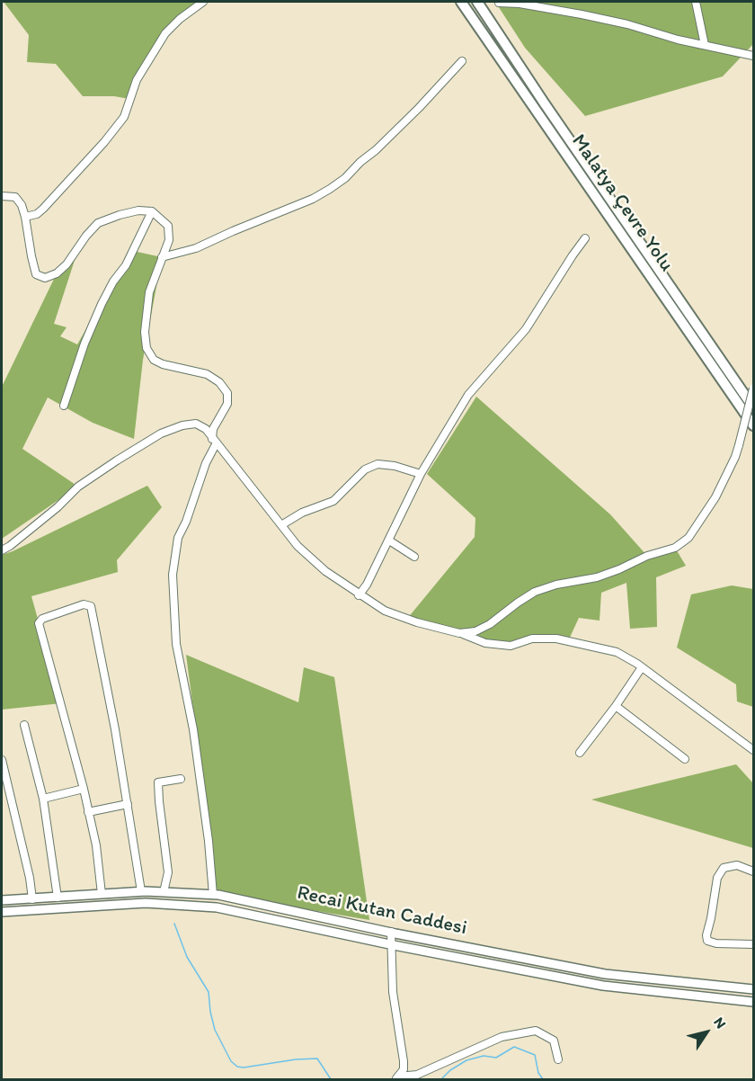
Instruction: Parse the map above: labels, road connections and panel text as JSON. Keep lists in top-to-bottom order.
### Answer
{
  "streets": {
    "highway": ["Malatya Çevre Yolu"],
    "main road": ["Recai Kutan Caddesi"]
  },
  "north": "top right"
}
